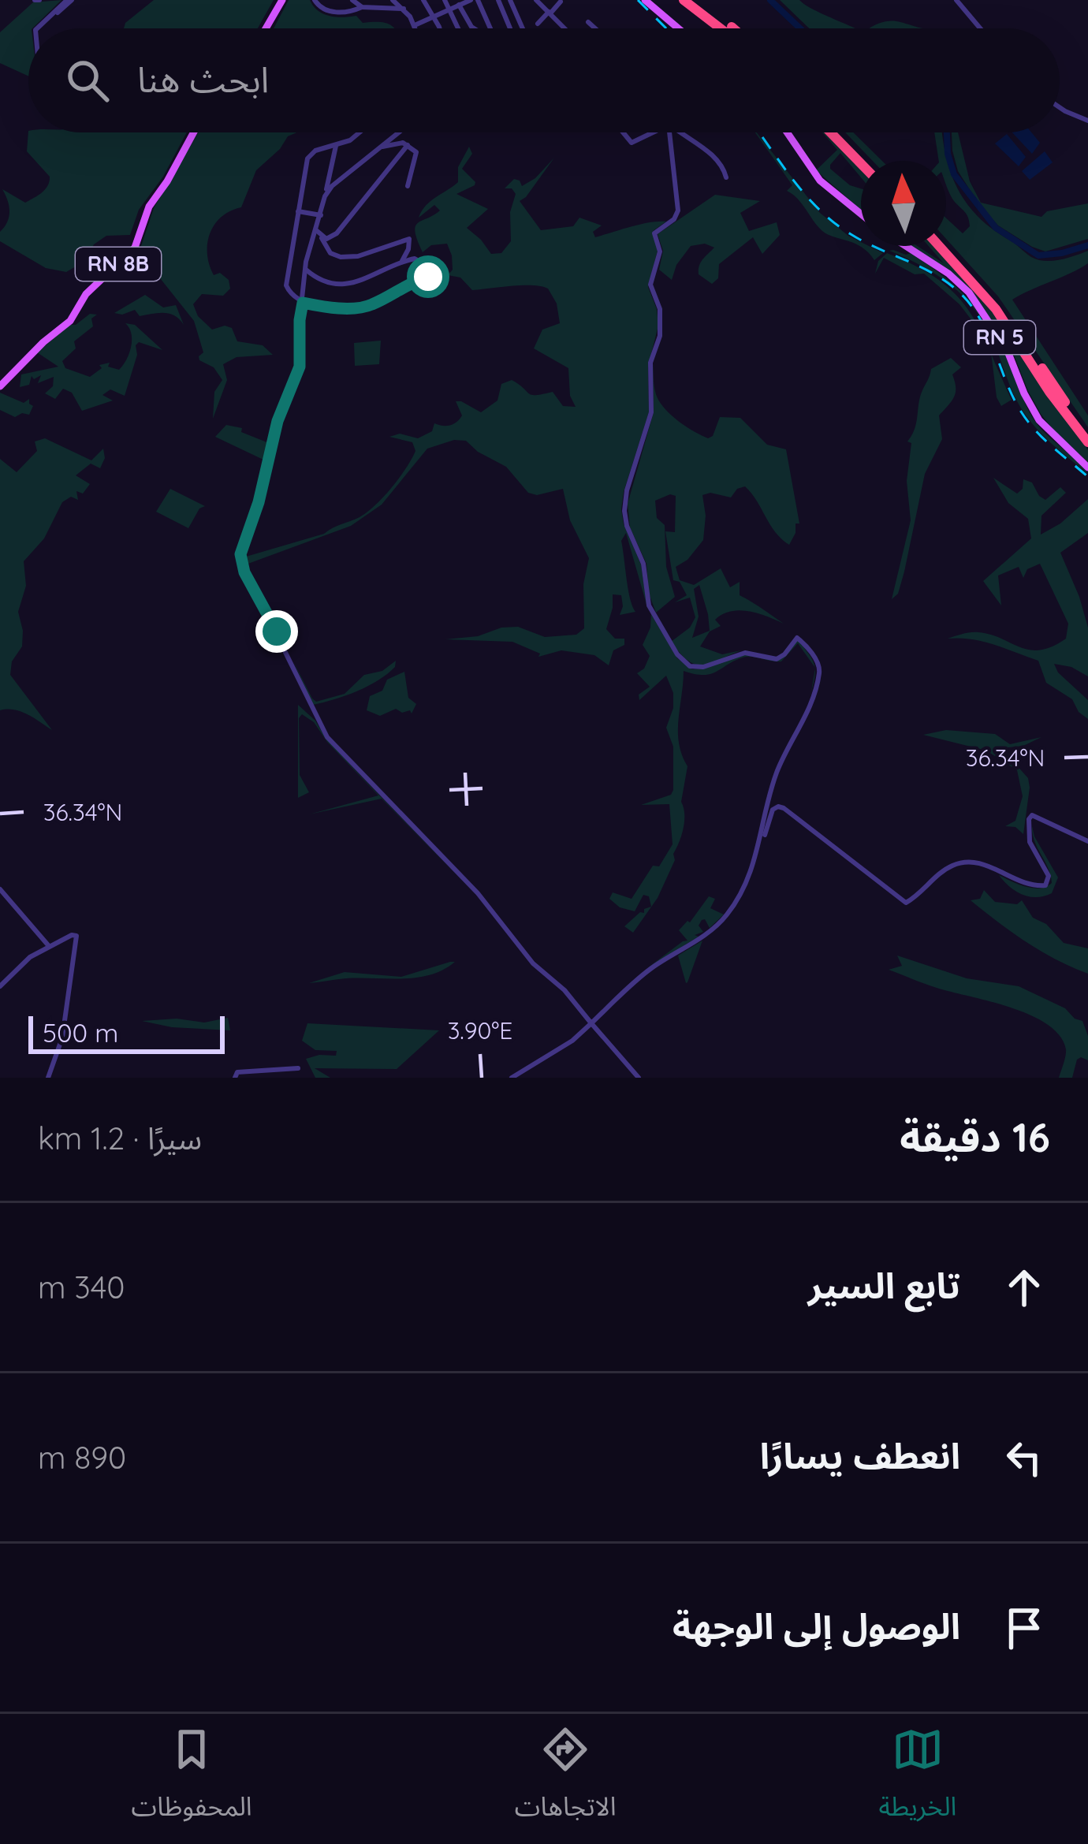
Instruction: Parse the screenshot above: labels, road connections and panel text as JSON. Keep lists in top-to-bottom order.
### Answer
{
  "streets": {
    "main road": ["RN 8B", "RN 5"]
  },
  "scale_bar": "500 m",
  "north": "top",
  "page": {
    "search": "ابحث هنا",
    "scale": "500 m",
    "heading": ["16 دقيقة", "سيرًا · 1.2 km"],
    "list": [
      ["تابع السير", "340 m"],
      ["انعطف يسارًا", "890 m"],
      "الوصول إلى الوجهة"
    ],
    "nav": ["الخريطة", "الاتجاهات", "المحفوظات"]
  },
  "coordinates": ["36.34°N", "3.90°E"]
}
